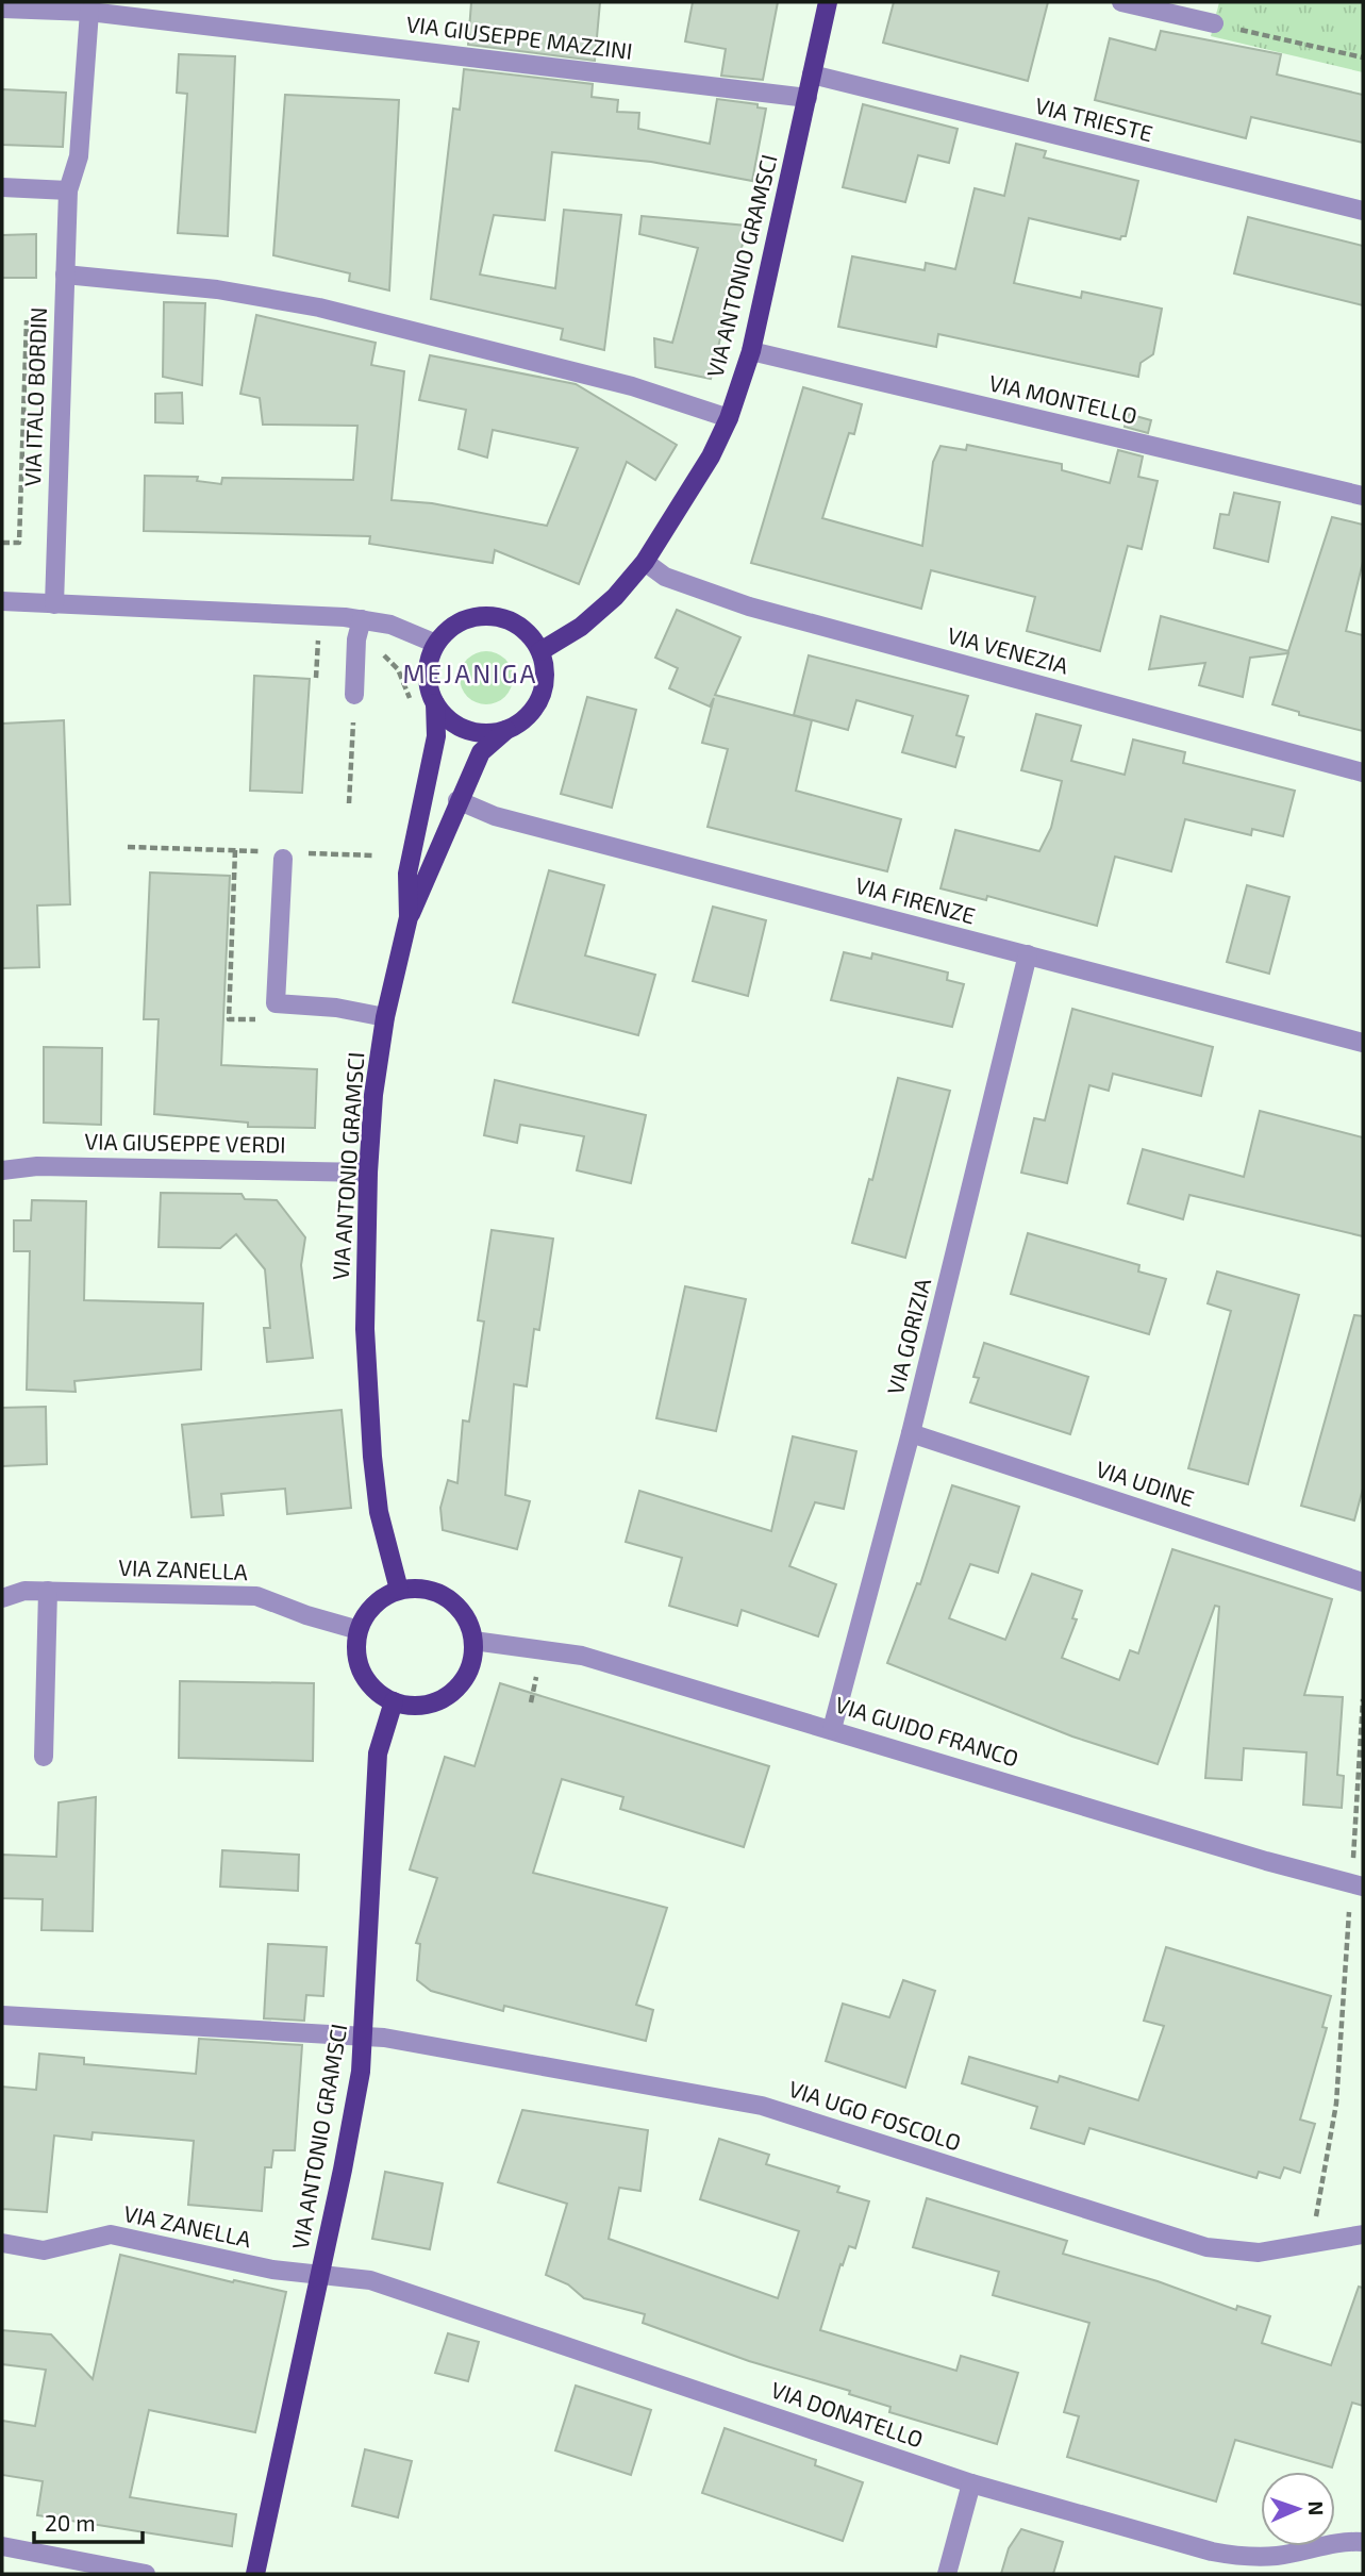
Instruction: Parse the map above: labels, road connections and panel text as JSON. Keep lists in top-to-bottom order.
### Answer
{
  "streets": {
    "main road": ["VIA ANTONIO GRAMSCI"],
    "street": [
      "VIA GIUSEPPE MAZZINI",
      "VIA TRIESTE",
      "VIA ITALO BORDIN",
      "VIA MONTELLO",
      "VIA VENEZIA",
      "VIA FIRENZE",
      "VIA GIUSEPPE VERDI",
      "VIA GORIZIA",
      "VIA UDINE",
      "VIA ZANELLA",
      "VIA GUIDO FRANCO",
      "VIA UGO FOSCOLO",
      "VIA DONATELLO"
    ]
  },
  "crossings": [
    ["VIA GIUSEPPE MAZZINI", "VIA ANTONIO GRAMSCI"],
    ["VIA GIUSEPPE MAZZINI", "VIA ITALO BORDIN"],
    ["VIA TRIESTE", "VIA ANTONIO GRAMSCI"],
    ["VIA ANTONIO GRAMSCI", "VIA MONTELLO"],
    ["VIA ANTONIO GRAMSCI", "VIA VENEZIA"],
    ["VIA ANTONIO GRAMSCI", "VIA GIUSEPPE VERDI"],
    ["VIA ANTONIO GRAMSCI", "VIA ZANELLA"],
    ["VIA ANTONIO GRAMSCI", "VIA GUIDO FRANCO"],
    ["VIA ANTONIO GRAMSCI", "VIA UGO FOSCOLO"],
    ["VIA ANTONIO GRAMSCI", "VIA DONATELLO"],
    ["VIA FIRENZE", "VIA GORIZIA"],
    ["VIA GORIZIA", "VIA UDINE"],
    ["VIA GORIZIA", "VIA GUIDO FRANCO"],
    ["VIA ZANELLA", "VIA GUIDO FRANCO"],
    ["VIA ZANELLA", "VIA DONATELLO"]
  ],
  "districts": ["MEJANIGA"],
  "scale_bar": "20 m",
  "north": "right"
}
